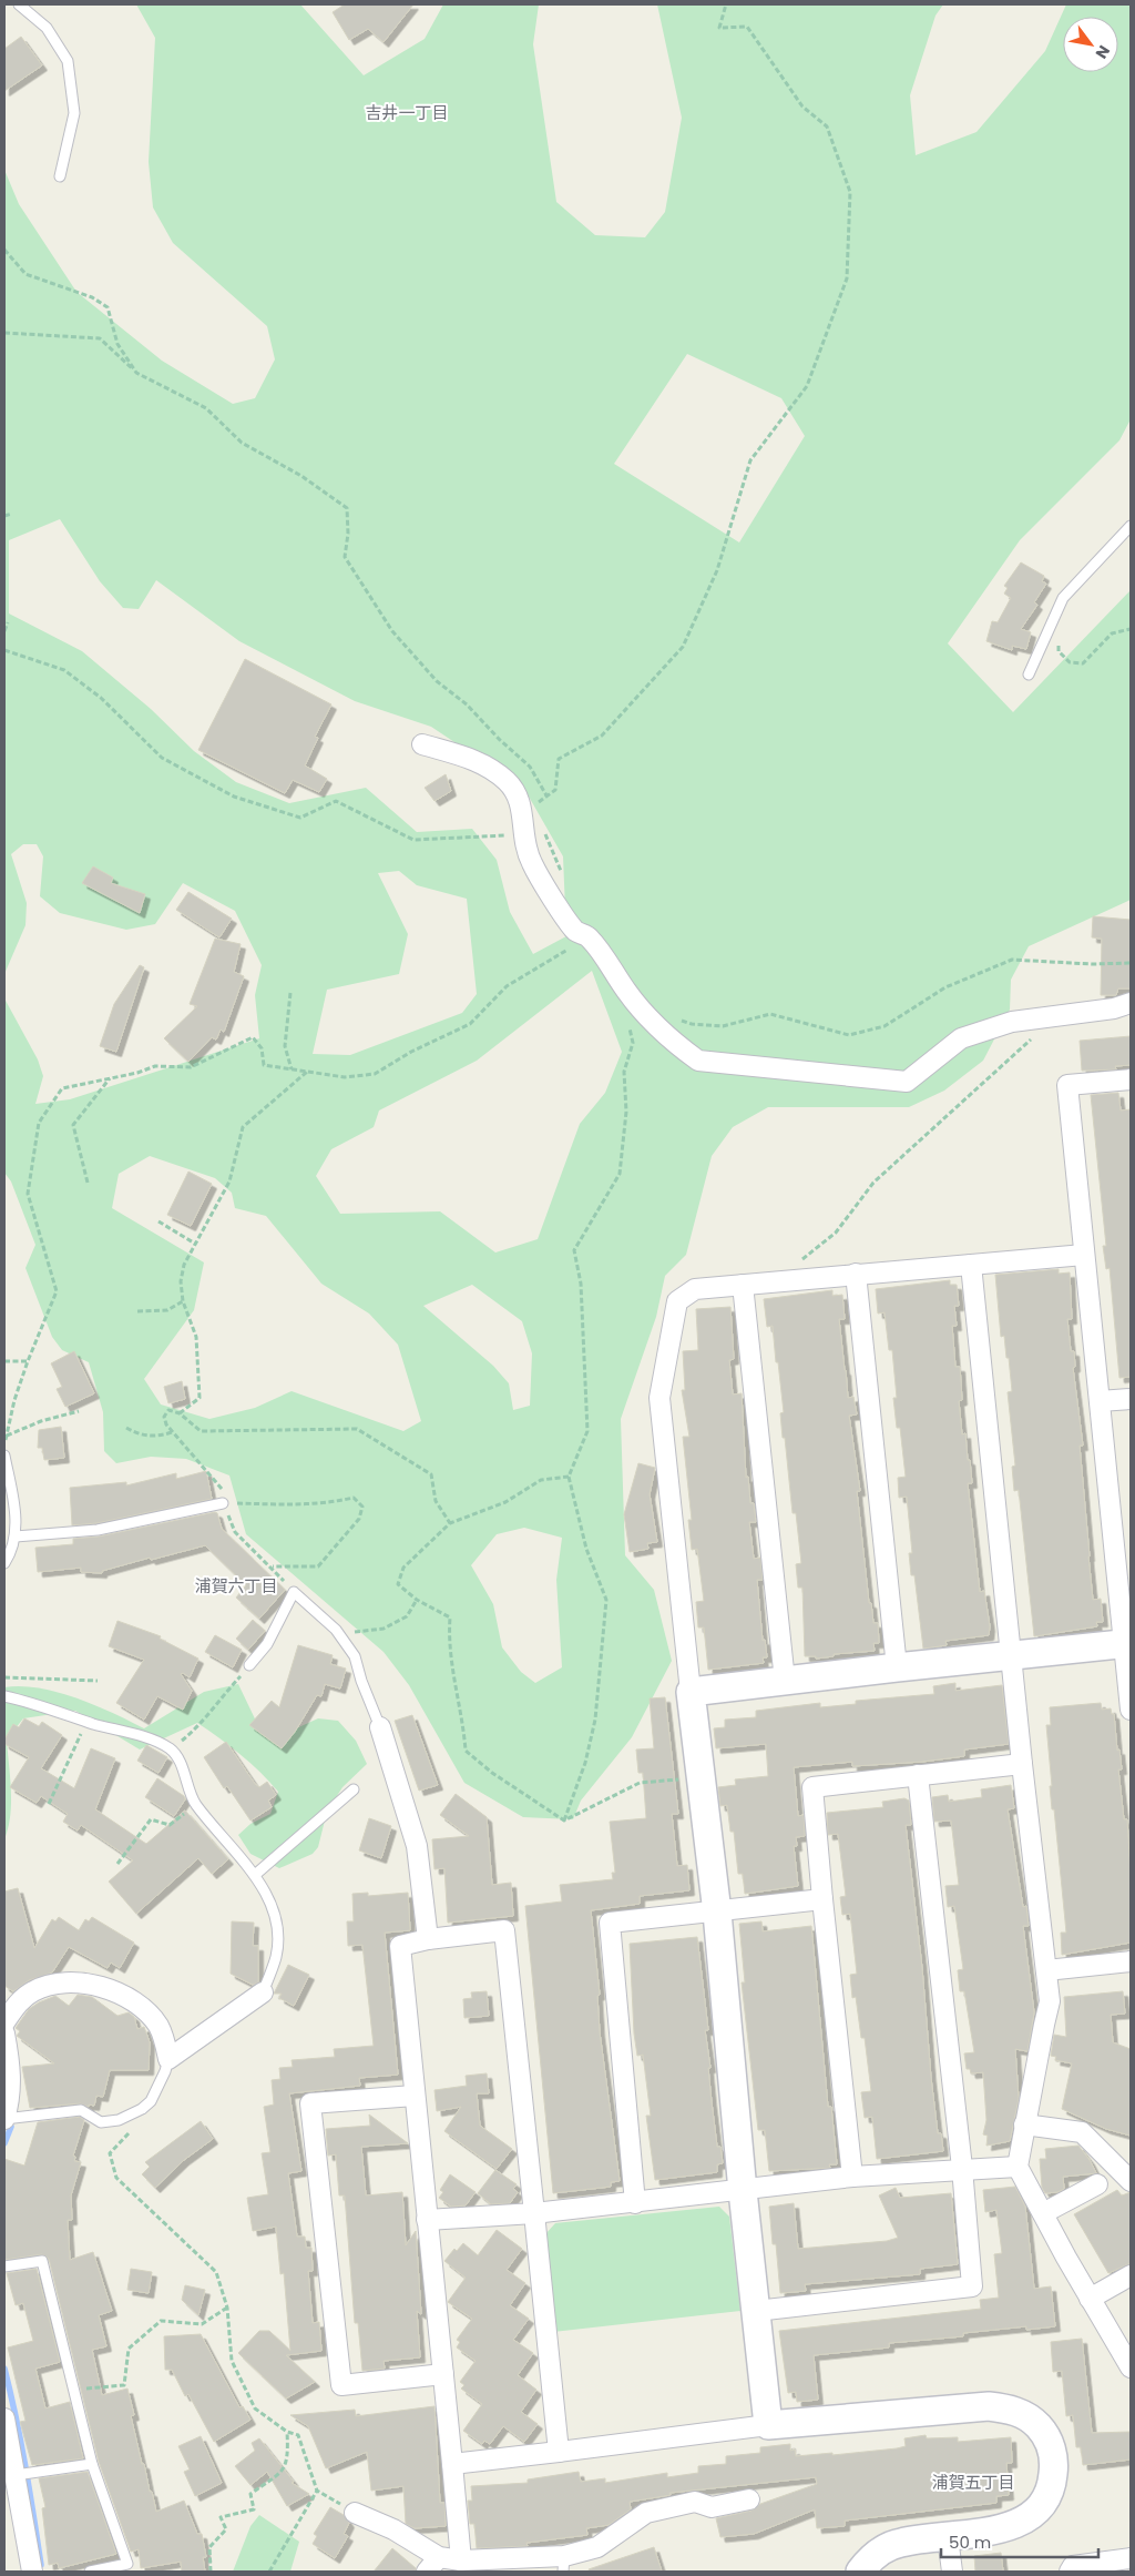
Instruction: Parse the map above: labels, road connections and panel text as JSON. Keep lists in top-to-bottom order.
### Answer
{
  "districts": ["吉井一丁目", "浦賀六丁目", "浦賀五丁目"],
  "scale_bar": "50 m",
  "north": "bottom right"
}
